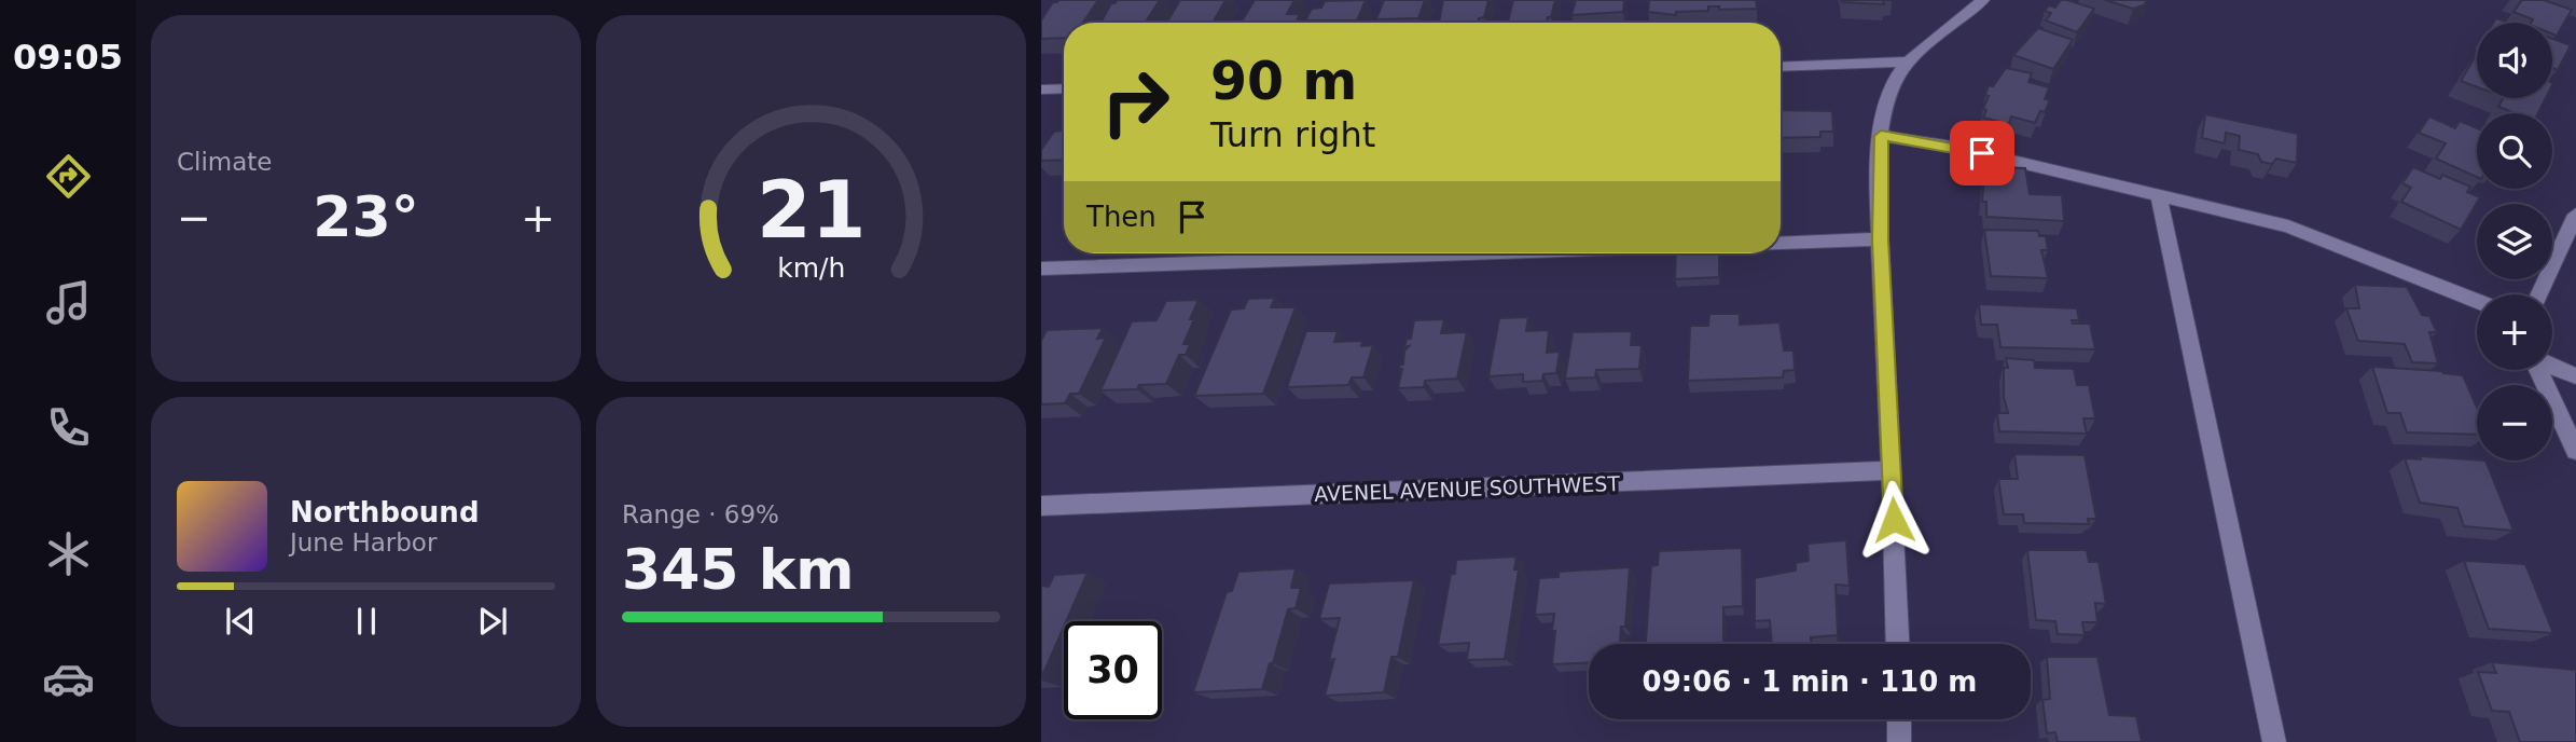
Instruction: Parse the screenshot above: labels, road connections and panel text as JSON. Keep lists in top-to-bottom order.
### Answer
{
  "streets": {
    "street": ["AVENEL AVENUE SOUTHWEST"]
  },
  "page": {
    "tabs": "09:05",
    "tile": [
      "Climate",
      ["Range · 69%", "345 km"]
    ],
    "map_buttons": ["+", "−"],
    "turn": ["90 m", "Turn right"],
    "then": "Then",
    "heat": ["−", "23°", "+"],
    "song": ["Northbound", "June Harbor"],
    "limit": "30",
    "trip": "09:06 · 1 min · 110 m",
    "gauge": ["21", "km/h"]
  }
}
